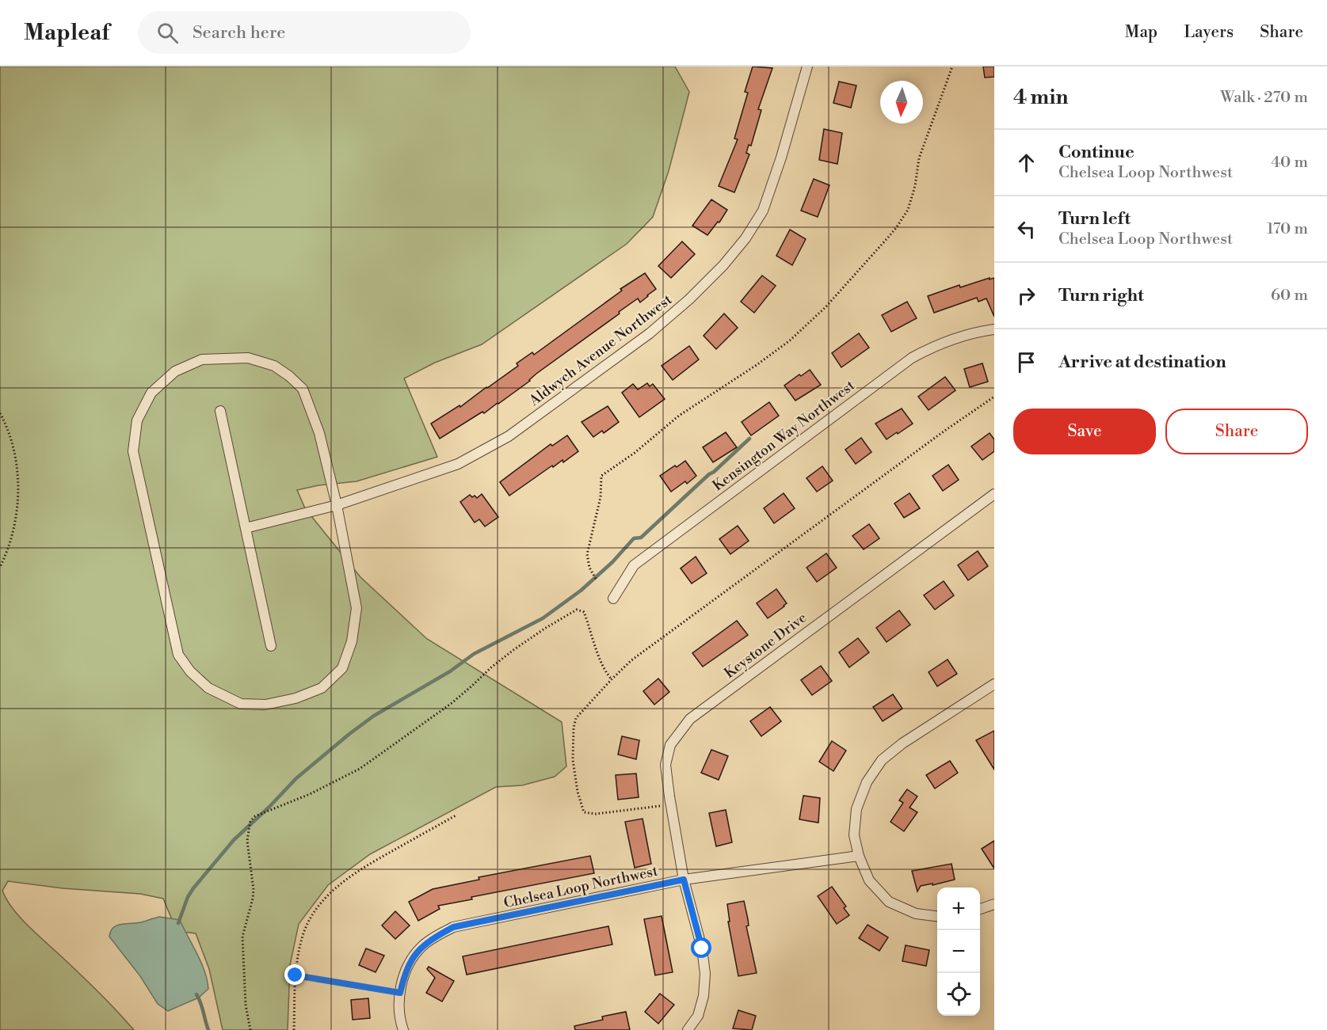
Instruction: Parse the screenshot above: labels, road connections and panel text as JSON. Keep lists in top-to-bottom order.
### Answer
{
  "streets": {
    "street": [
      "Aldwych Avenue Northwest",
      "Kensington Way Northwest",
      "Keystone Drive",
      "Chelsea Loop Northwest"
    ]
  },
  "crossings": [
    ["Keystone Drive", "Chelsea Loop Northwest"]
  ],
  "north": "bottom",
  "page": {
    "header": "Mapleaf",
    "search": "Search here",
    "nav": ["Map", "Layers", "Share"],
    "heading": ["4 min", "Walk · 270 m"],
    "list": [
      ["Continue", "Chelsea Loop Northwest", "40 m"],
      ["Turn left", "Chelsea Loop Northwest", "170 m"],
      ["Turn right", "60 m"],
      "Arrive at destination"
    ],
    "buttons": ["Save", "Share"],
    "map_buttons": ["+", "−"]
  }
}
